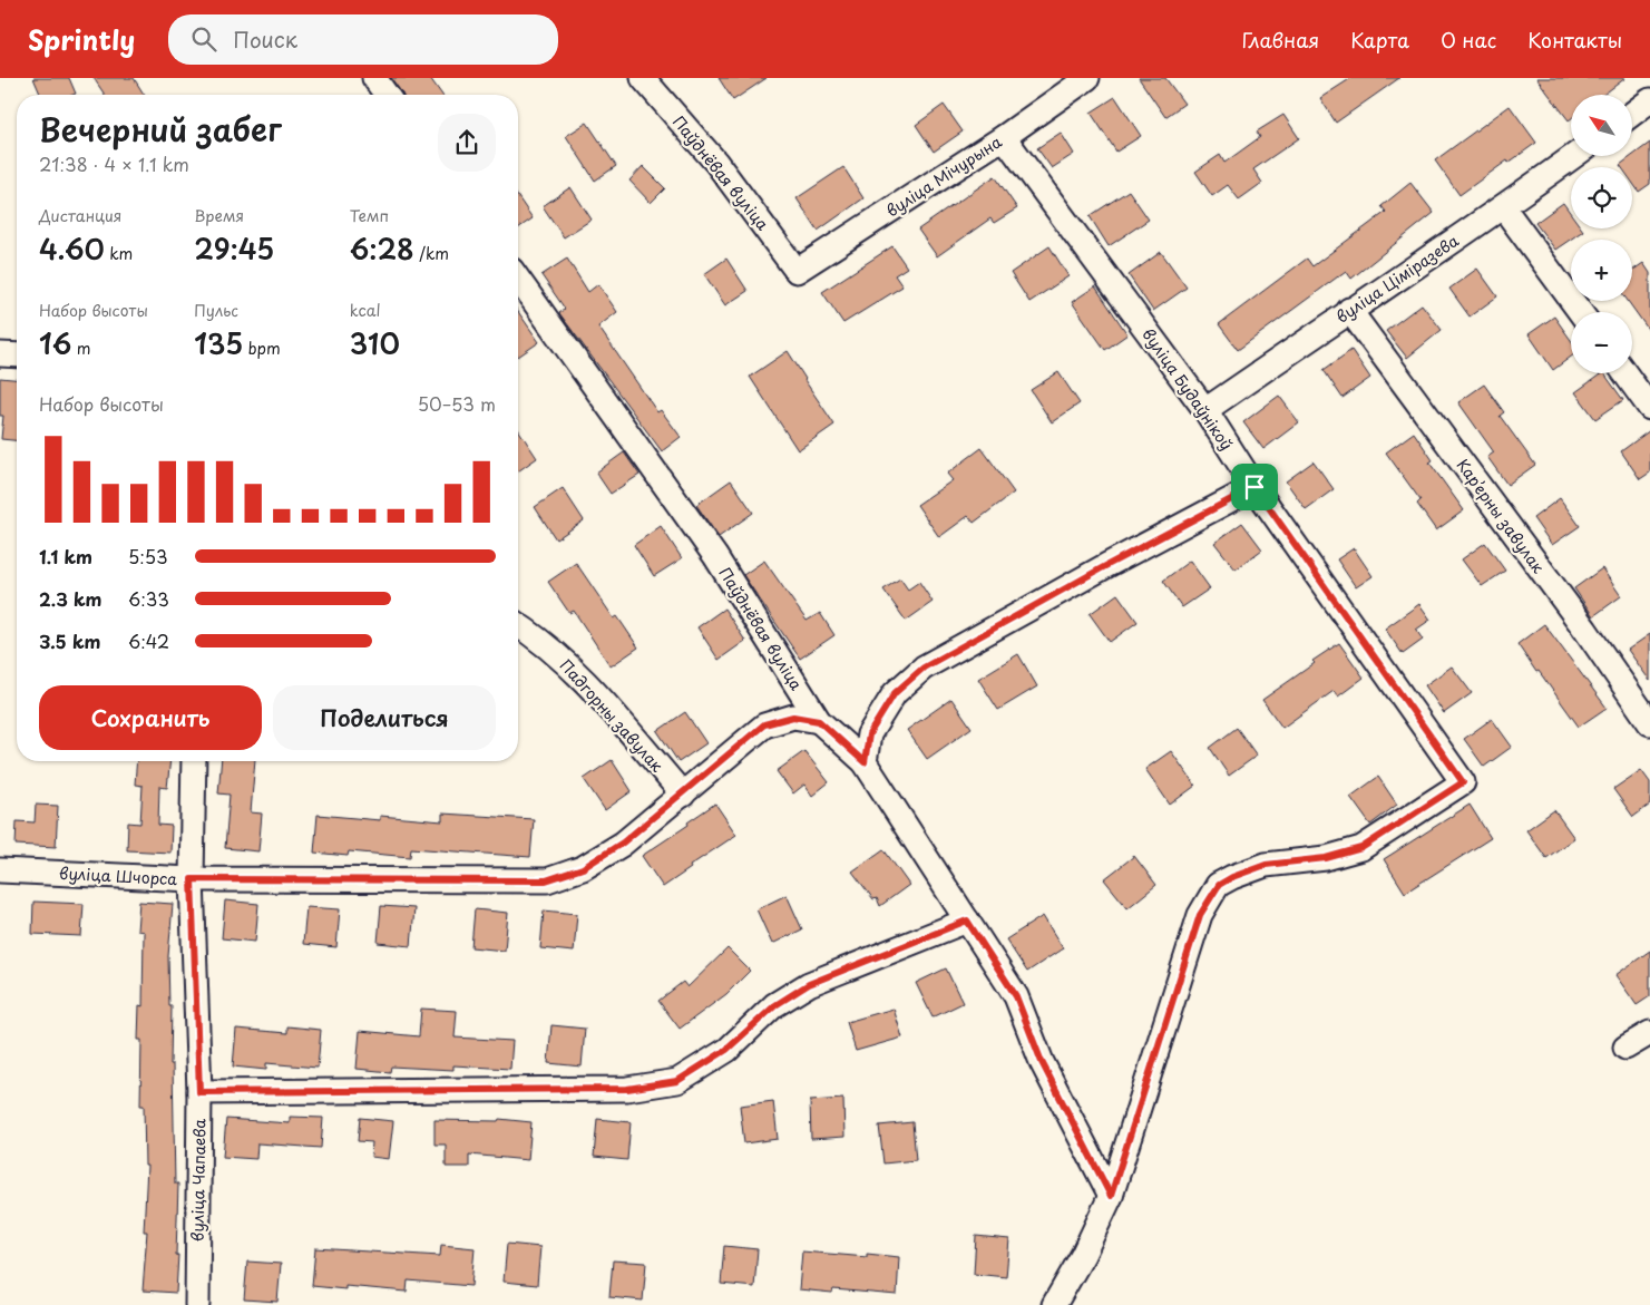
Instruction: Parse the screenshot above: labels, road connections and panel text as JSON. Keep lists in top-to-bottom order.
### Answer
{
  "streets": {
    "street": [
      "Паўднёвая вуліца",
      "вуліца Мічурына",
      "вуліца Ціміразева",
      "вуліца Будаўнікоў",
      "Карʼерны завулак",
      "Падгорны завулак",
      "вуліца Шчорса",
      "вуліца Чапаева"
    ]
  },
  "crossings": [
    ["Паўднёвая вуліца", "вуліца Мічурына"],
    ["Паўднёвая вуліца", "вуліца Будаўнікоў"],
    ["Паўднёвая вуліца", "вуліца Шчорса"],
    ["вуліца Мічурына", "вуліца Будаўнікоў"],
    ["вуліца Ціміразева", "вуліца Будаўнікоў"],
    ["вуліца Ціміразева", "Карʼерны завулак"],
    ["Падгорны завулак", "вуліца Шчорса"],
    ["вуліца Шчорса", "вуліца Чапаева"]
  ],
  "north": "top left",
  "page": {
    "header": "Sprintly",
    "search": "Поиск",
    "nav": [
      "Главная",
      "Карта",
      "О нас",
      "Контакты"
    ],
    "map_buttons": ["+", "−"],
    "heading": ["Вечерний забег", "21:38 · 4 × 1.1 km"],
    "stats": [
      ["Дистанция", "4.60 km"],
      ["Время", "29:45"],
      ["Темп", "6:28 /km"],
      ["Набор высоты", "16 m"],
      ["Пульс", "135 bpm"],
      ["kcal", "310"]
    ],
    "chart": ["Набор высоты", "50–53 m"],
    "list": [
      {
        "name": "1.1 km",
        "note": "5:53"
      },
      {
        "name": "2.3 km",
        "note": "6:33"
      },
      {
        "name": "3.5 km",
        "note": "6:42"
      }
    ],
    "buttons": ["Сохранить", "Поделиться"]
  }
}
